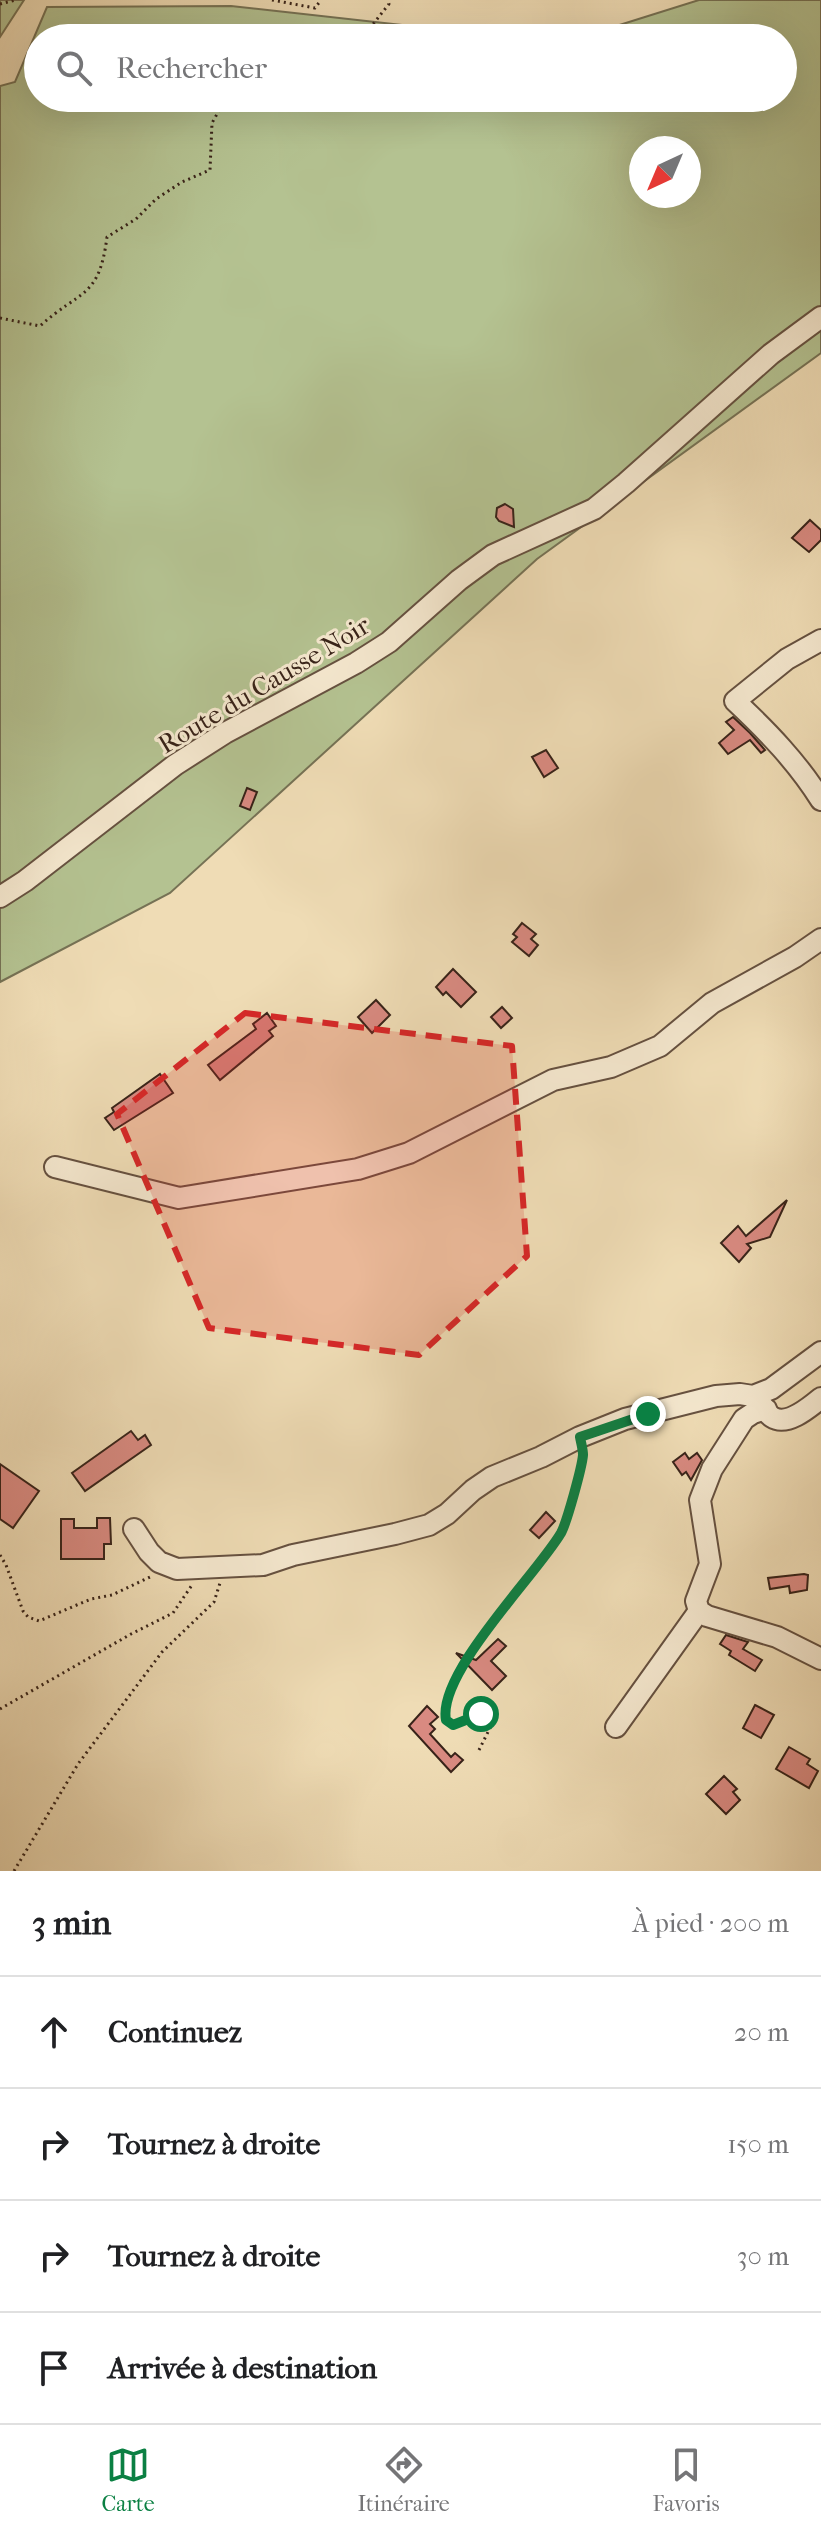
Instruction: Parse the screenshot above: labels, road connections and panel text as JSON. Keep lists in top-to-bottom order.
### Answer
{
  "streets": {
    "street": ["Route du Causse Noir"]
  },
  "north": "bottom left",
  "page": {
    "search": "Rechercher",
    "heading": ["3 min", "À pied · 200 m"],
    "list": [
      ["Continuez", "20 m"],
      ["Tournez à droite", "150 m"],
      ["Tournez à droite", "30 m"],
      "Arrivée à destination"
    ],
    "nav": ["Carte", "Itinéraire", "Favoris"]
  }
}
